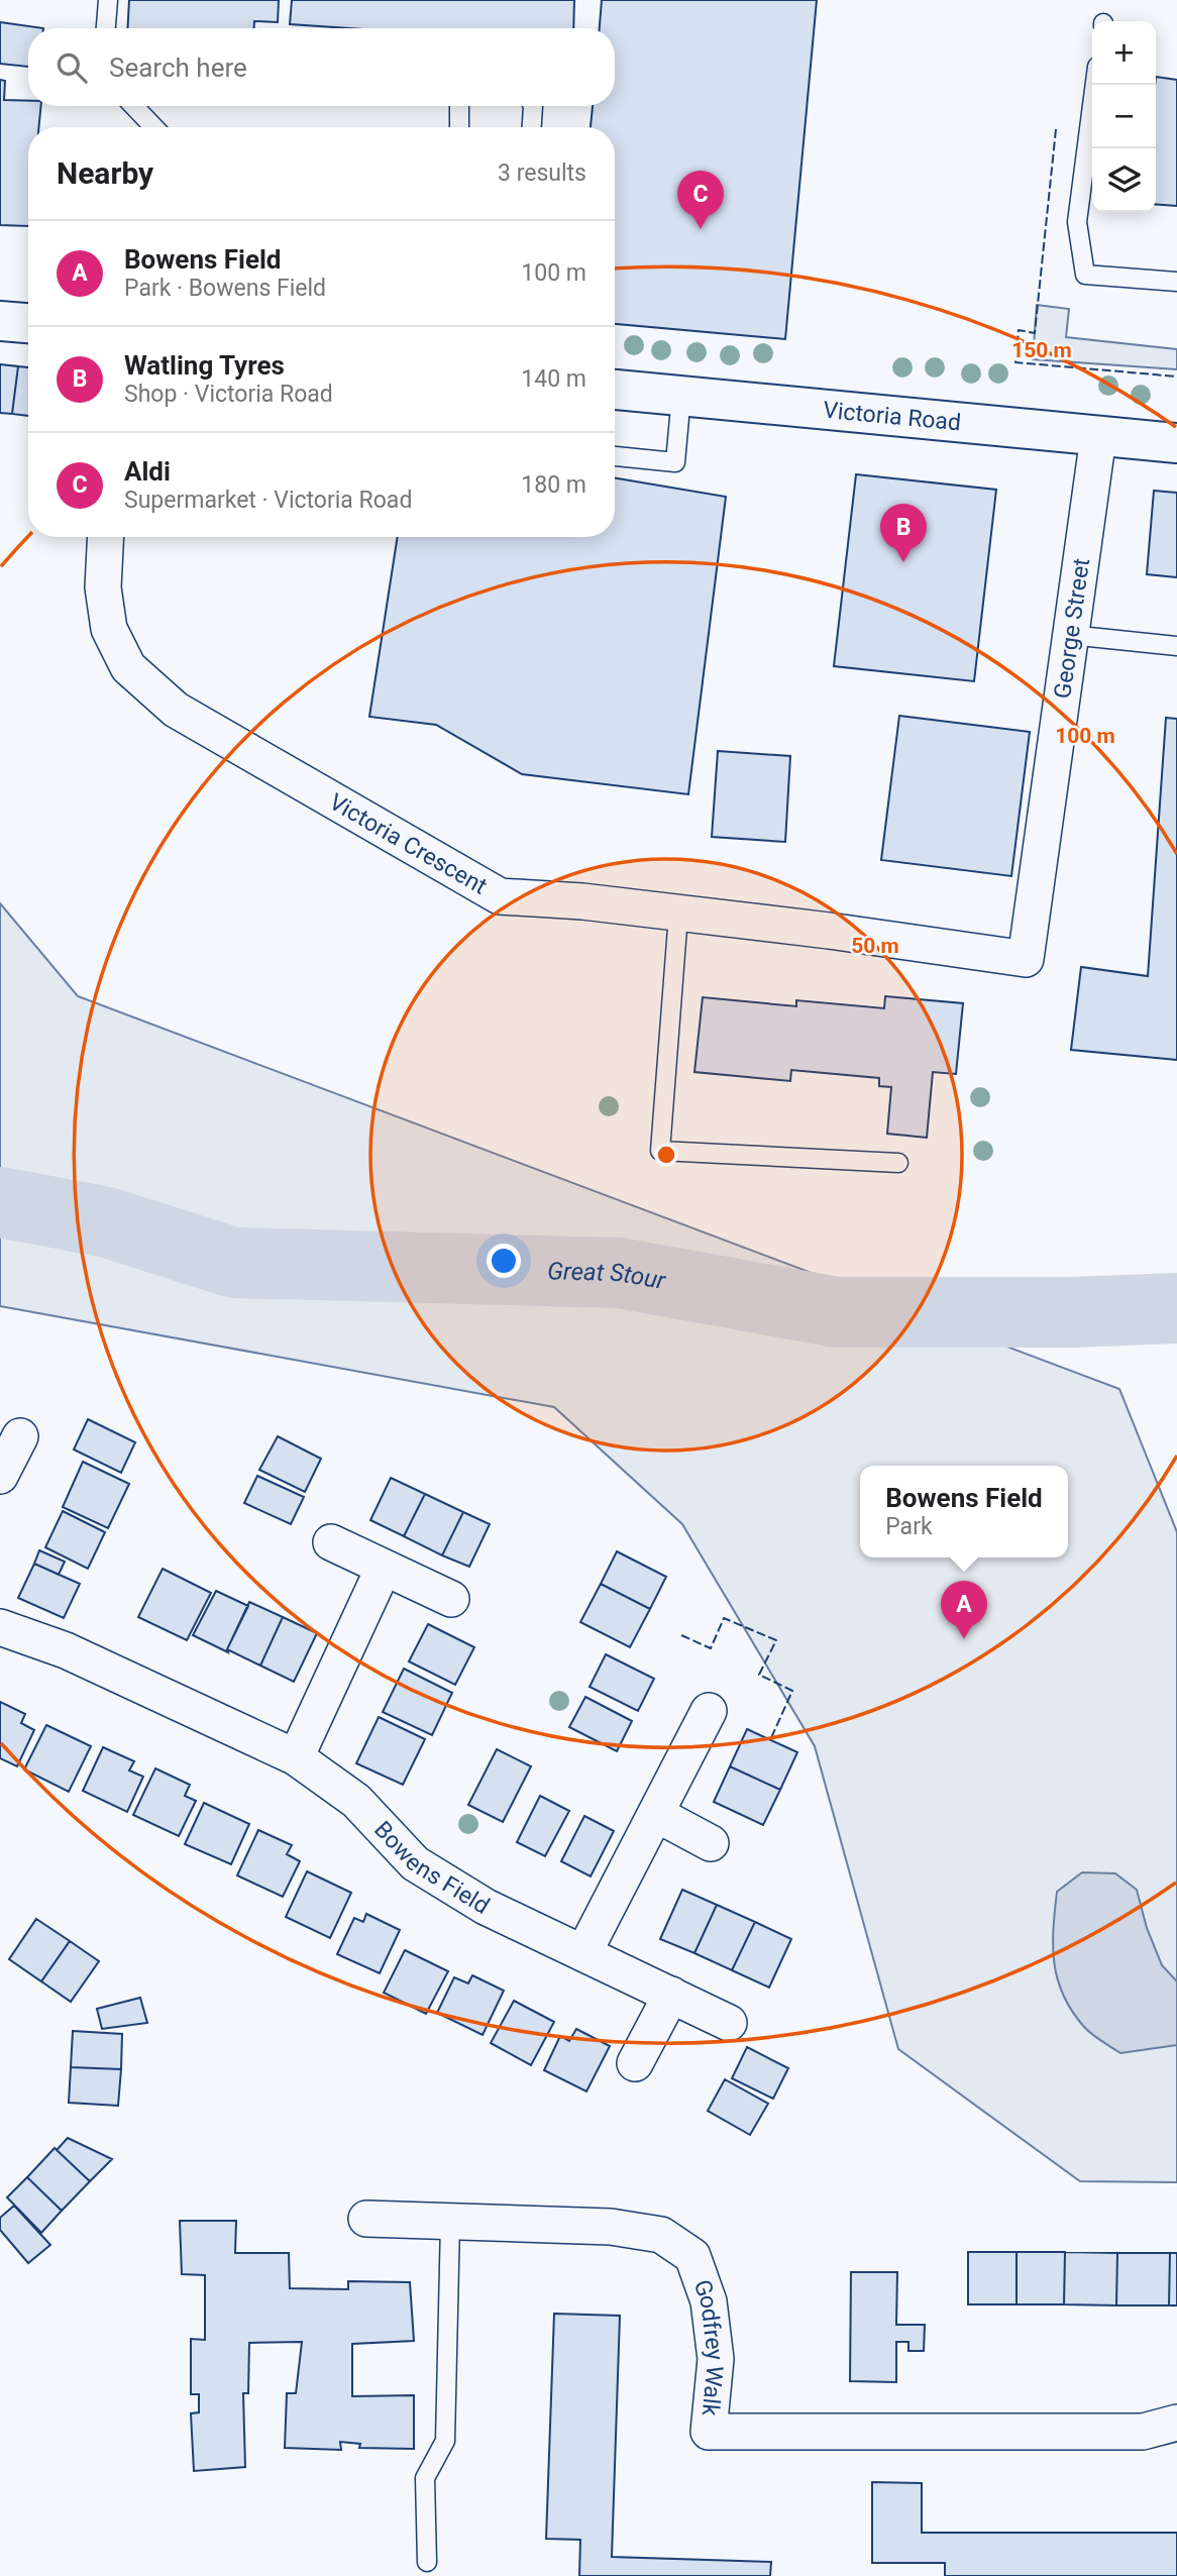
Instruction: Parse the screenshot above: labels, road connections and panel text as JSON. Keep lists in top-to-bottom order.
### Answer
{
  "streets": {
    "street": [
      "Victoria Road",
      "George Street",
      "Victoria Crescent",
      "Bowens Field",
      "Godfrey Walk"
    ]
  },
  "crossings": [
    ["Victoria Road", "George Street"],
    ["George Street", "Victoria Crescent"]
  ],
  "water": ["Great Stour"],
  "page": {
    "map_buttons": ["+", "−"],
    "search": "Search here",
    "heading": ["Nearby", "3 results"],
    "pins": ["C", "B", "A"],
    "list": [
      {
        "mark": "A",
        "name": "Bowens Field",
        "note": "Park · Bowens Field",
        "value": "100 m"
      },
      {
        "mark": "B",
        "name": "Watling Tyres",
        "note": "Shop · Victoria Road",
        "value": "140 m"
      },
      {
        "mark": "C",
        "name": "Aldi",
        "note": "Supermarket · Victoria Road",
        "value": "180 m"
      }
    ],
    "popup": ["Bowens Field", "Park"]
  },
  "rings": ["150 m", "100 m", "50 m"]
}
